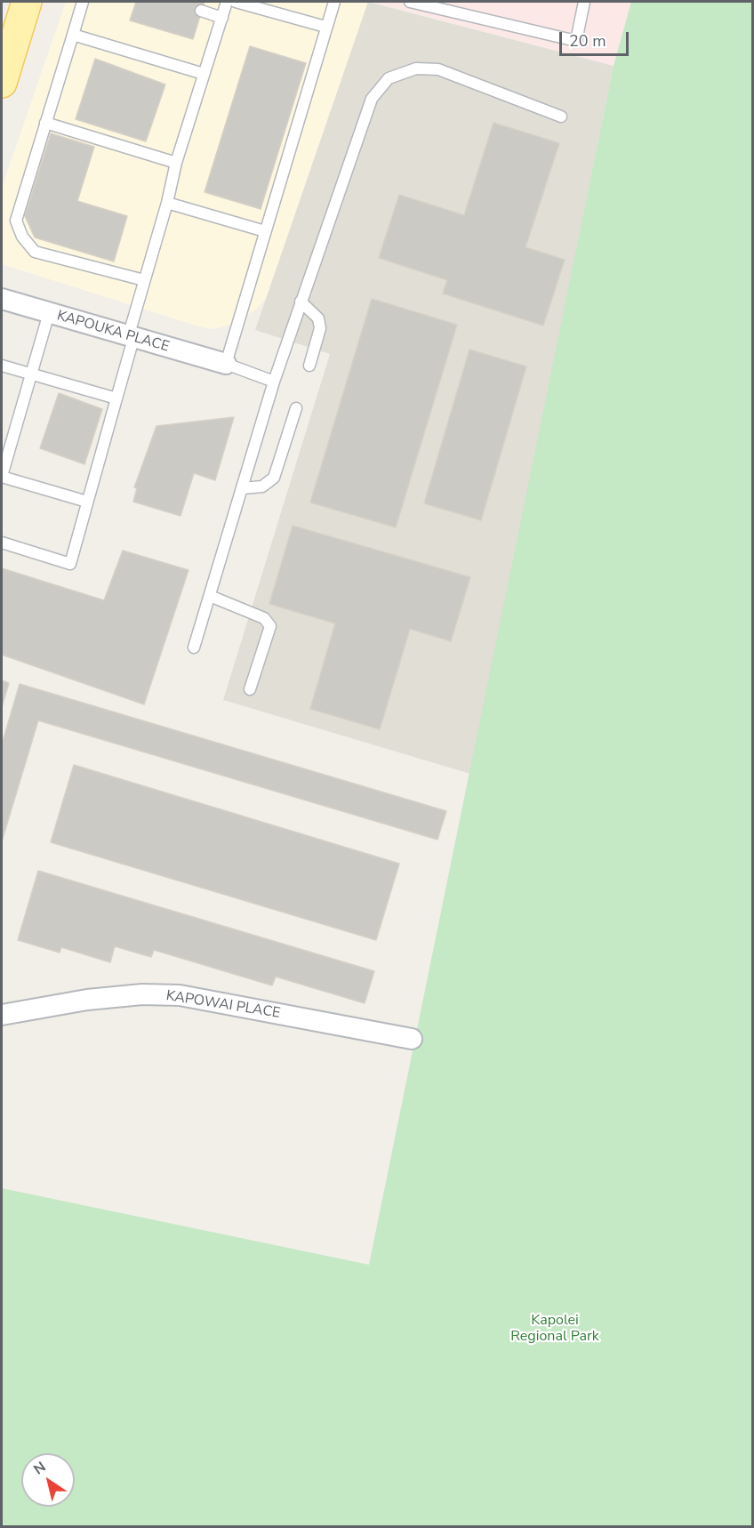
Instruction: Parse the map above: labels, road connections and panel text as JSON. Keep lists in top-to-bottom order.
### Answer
{
  "streets": {
    "street": ["KAPOUKA PLACE", "KAPOWAI PLACE"]
  },
  "parks": ["Kapolei Regional Park"],
  "scale_bar": "20 m",
  "north": "top left"
}
